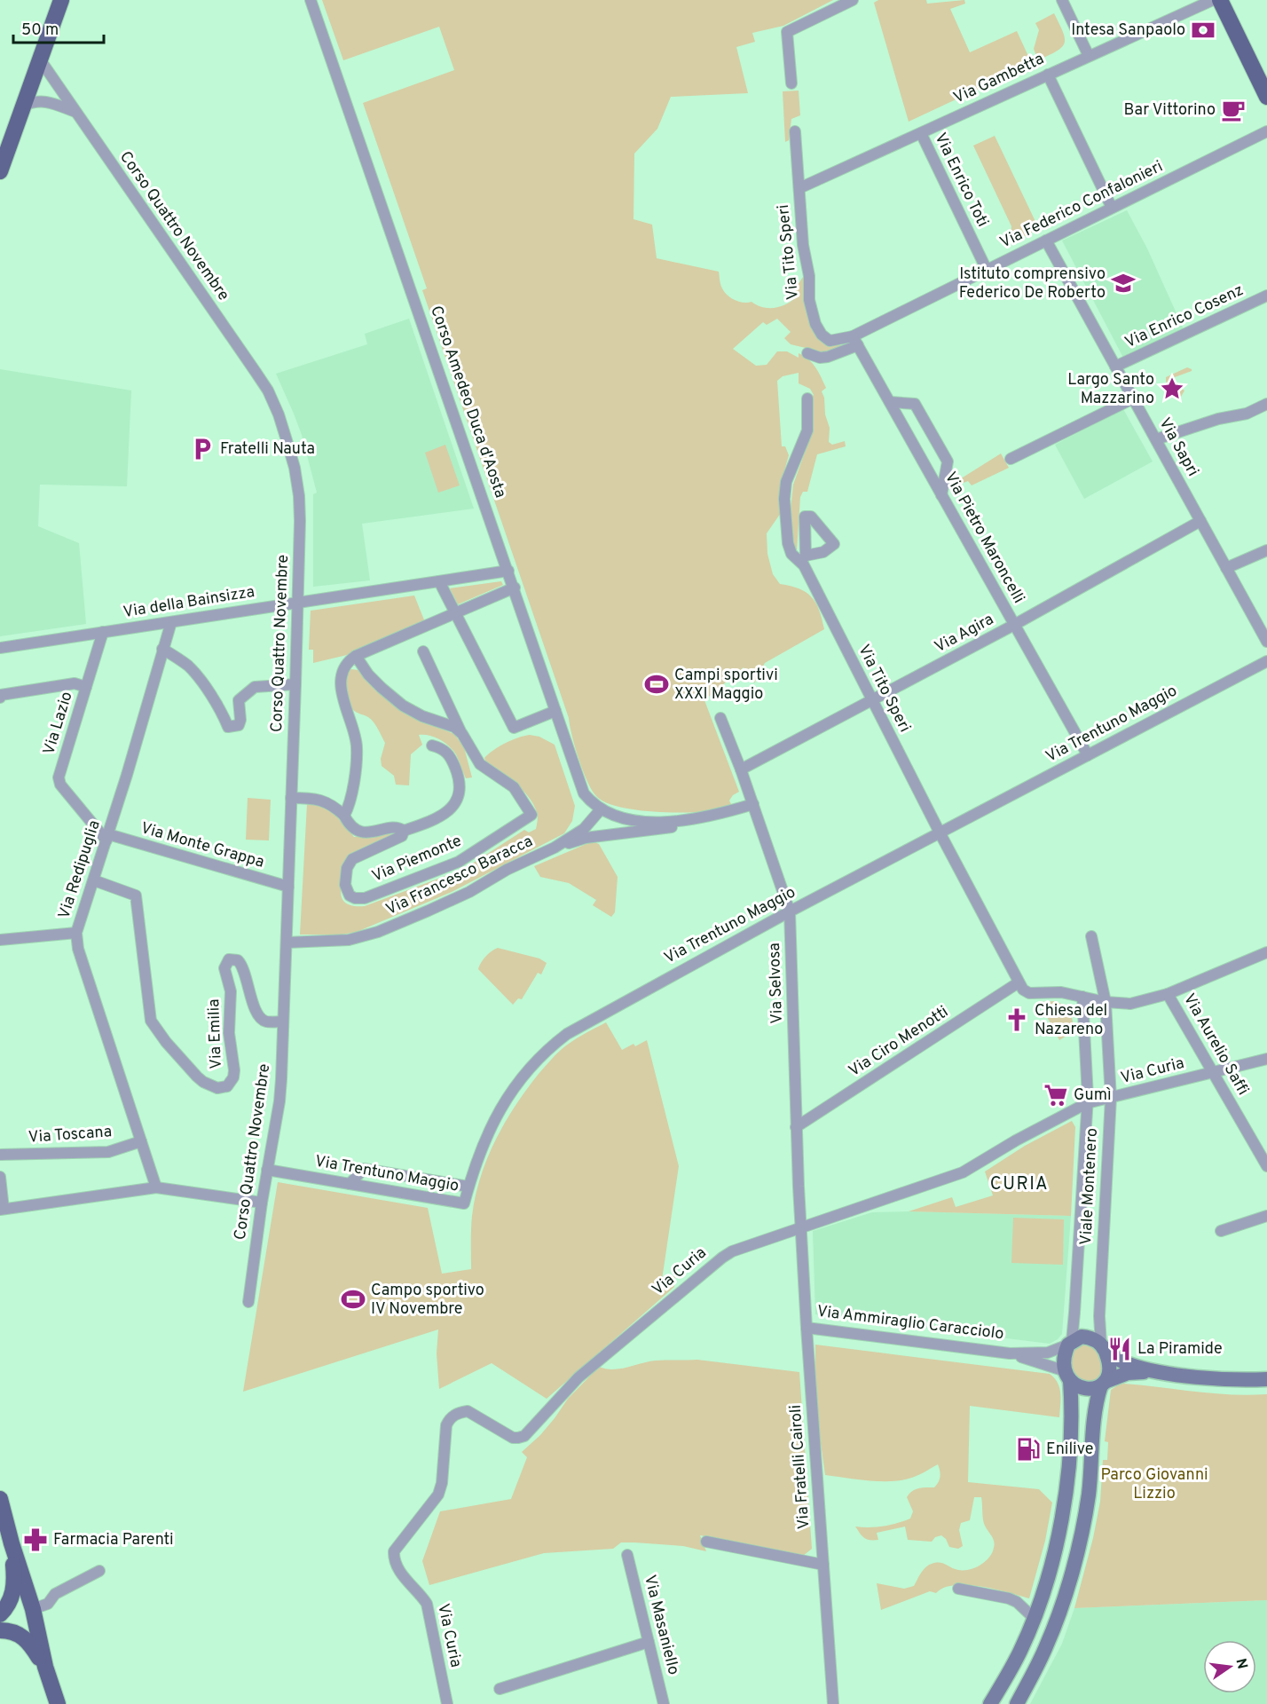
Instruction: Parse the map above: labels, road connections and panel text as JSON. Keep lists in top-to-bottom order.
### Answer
{
  "streets": {
    "street": [
      "Via Gambetta",
      "Via Enrico Toti",
      "Via Federico Confalonieri",
      "Corso Quattro Novembre",
      "Via Tito Speri",
      "Via Enrico Cosenz",
      "Corso Amedeo Duca d'Aosta",
      "Via Sapri",
      "Via Pietro Maroncelli",
      "Via della Bainsizza",
      "Via Agira",
      "Via Lazio",
      "Via Trentuno Maggio",
      "Via Monte Grappa",
      "Via Piemonte",
      "Via Redipuglia",
      "Via Francesco Baracca",
      "Via Selvosa",
      "Via Emilia",
      "Via Ciro Menotti",
      "Via Aurelio Saffi",
      "Via Curia",
      "Via Toscana",
      "Viale Montenero",
      "Via Ammiraglio Caracciolo",
      "Via Fratelli Cairoli",
      "Via Masaniello"
    ]
  },
  "crossings": [
    ["Via Gambetta", "Via Enrico Toti"],
    ["Via Gambetta", "Via Tito Speri"],
    ["Via Enrico Toti", "Via Federico Confalonieri"],
    ["Via Federico Confalonieri", "Via Tito Speri"],
    ["Via Federico Confalonieri", "Via Sapri"],
    ["Via Federico Confalonieri", "Via Pietro Maroncelli"],
    ["Corso Quattro Novembre", "Via della Bainsizza"],
    ["Corso Quattro Novembre", "Via Trentuno Maggio"],
    ["Corso Quattro Novembre", "Via Monte Grappa"],
    ["Corso Quattro Novembre", "Via Francesco Baracca"],
    ["Corso Quattro Novembre", "Via Emilia"],
    ["Via Tito Speri", "Via Pietro Maroncelli"],
    ["Via Tito Speri", "Via Agira"],
    ["Via Tito Speri", "Via Trentuno Maggio"],
    ["Via Tito Speri", "Via Ciro Menotti"],
    ["Via Enrico Cosenz", "Via Sapri"],
    ["Corso Amedeo Duca d'Aosta", "Via della Bainsizza"],
    ["Corso Amedeo Duca d'Aosta", "Via Francesco Baracca"],
    ["Via Sapri", "Via Agira"],
    ["Via Pietro Maroncelli", "Via Agira"],
    ["Via Pietro Maroncelli", "Via Trentuno Maggio"],
    ["Via della Bainsizza", "Via Redipuglia"],
    ["Via Agira", "Via Selvosa"],
    ["Via Lazio", "Via Monte Grappa"],
    ["Via Lazio", "Via Redipuglia"],
    ["Via Trentuno Maggio", "Via Selvosa"],
    ["Via Monte Grappa", "Via Redipuglia"],
    ["Via Redipuglia", "Via Emilia"],
    ["Via Redipuglia", "Via Toscana"],
    ["Via Selvosa", "Via Ciro Menotti"],
    ["Via Selvosa", "Via Curia"],
    ["Via Selvosa", "Via Fratelli Cairoli"],
    ["Via Aurelio Saffi", "Via Curia"],
    ["Via Curia", "Viale Montenero"],
    ["Via Curia", "Via Fratelli Cairoli"],
    ["Via Ammiraglio Caracciolo", "Via Fratelli Cairoli"]
  ],
  "districts": ["CURIA"],
  "parks": ["Parco Giovanni Lizzio"],
  "places": {
    "bank": ["Intesa Sanpaolo"],
    "cafe": ["Bar Vittorino"],
    "school or university": ["Istituto comprensivo Federico De Roberto"],
    "place": ["Largo Santo Mazzarino"],
    "parking": ["Fratelli Nauta"],
    "sports": ["Campi sportivi XXXI Maggio", "Campo sportivo IV Novembre"],
    "church": ["Chiesa del Nazareno"],
    "supermarket": ["Gumì"],
    "restaurant": ["La Piramide"],
    "fuel station": ["Enilive"],
    "pharmacy": ["Farmacia Parenti"]
  },
  "scale_bar": "50 m",
  "north": "right"
}
